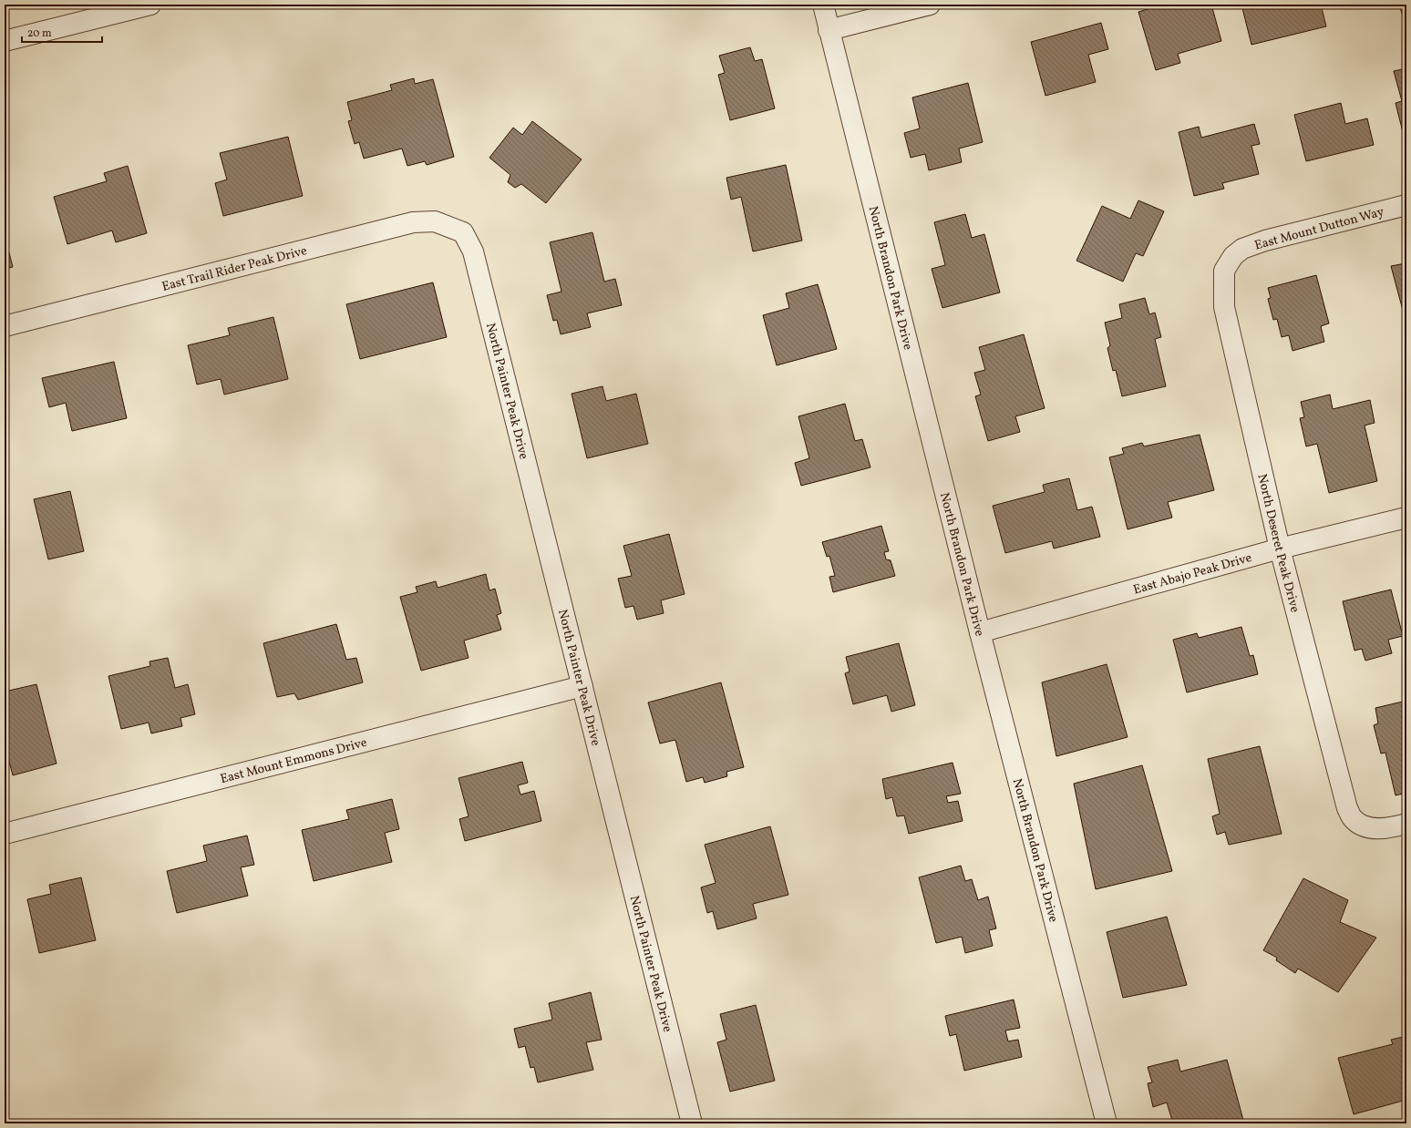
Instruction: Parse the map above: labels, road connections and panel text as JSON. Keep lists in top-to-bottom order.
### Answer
{
  "streets": {
    "street": [
      "East Mount Dutton Way",
      "East Trail Rider Peak Drive",
      "North Brandon Park Drive",
      "North Painter Peak Drive",
      "North Deseret Peak Drive",
      "East Abajo Peak Drive",
      "East Mount Emmons Drive"
    ]
  },
  "crossings": [
    ["East Mount Dutton Way", "North Deseret Peak Drive"],
    ["East Trail Rider Peak Drive", "North Painter Peak Drive"],
    ["North Brandon Park Drive", "East Abajo Peak Drive"],
    ["North Painter Peak Drive", "East Mount Emmons Drive"],
    ["North Deseret Peak Drive", "East Abajo Peak Drive"]
  ],
  "scale_bar": "20 m"
}
